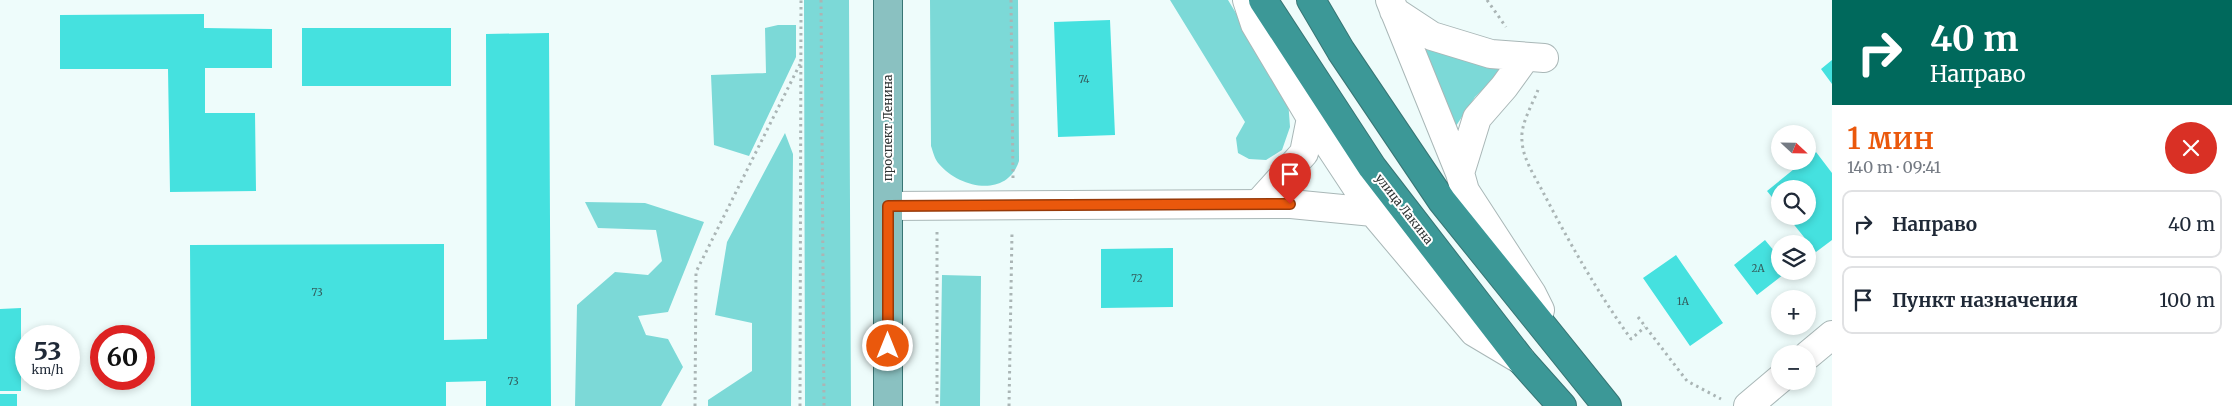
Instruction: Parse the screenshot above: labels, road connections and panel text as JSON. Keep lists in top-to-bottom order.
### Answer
{
  "streets": {
    "highway": ["улица Лакина"],
    "main road": ["проспект Ленина"]
  },
  "house_numbers": [
    "74",
    "2А",
    "72",
    "73",
    "1А",
    "73"
  ],
  "north": "right",
  "page": {
    "turn": ["40 m", "Направо"],
    "heading": ["1 мин", "140 m · 09:41"],
    "map_buttons": ["+", "−"],
    "list": [
      {
        "name": "Направо",
        "value": "40 m"
      },
      {
        "name": "Пункт назначения",
        "value": "100 m"
      }
    ],
    "speed": "53 km/h",
    "limit": "60"
  }
}
